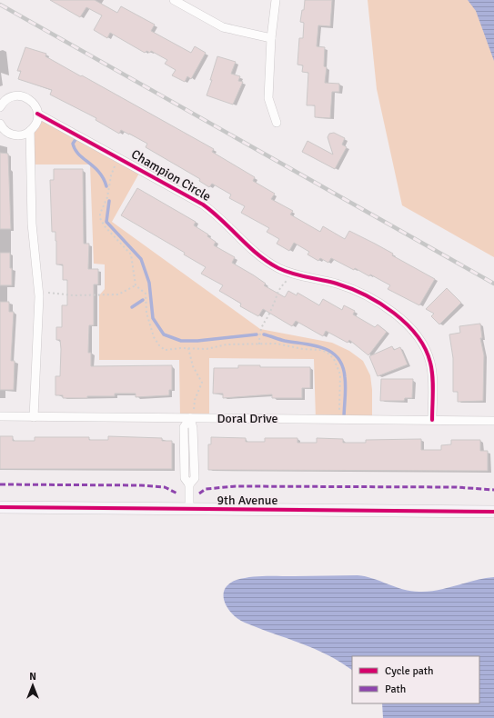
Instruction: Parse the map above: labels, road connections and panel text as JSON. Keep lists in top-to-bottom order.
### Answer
{
  "streets": {
    "main road": ["9th Avenue"],
    "street": ["Champion Circle", "Doral Drive"]
  },
  "crossings": [
    ["Champion Circle", "Doral Drive"]
  ],
  "legend": ["Cycle path", "Path"],
  "north": "top"
}
